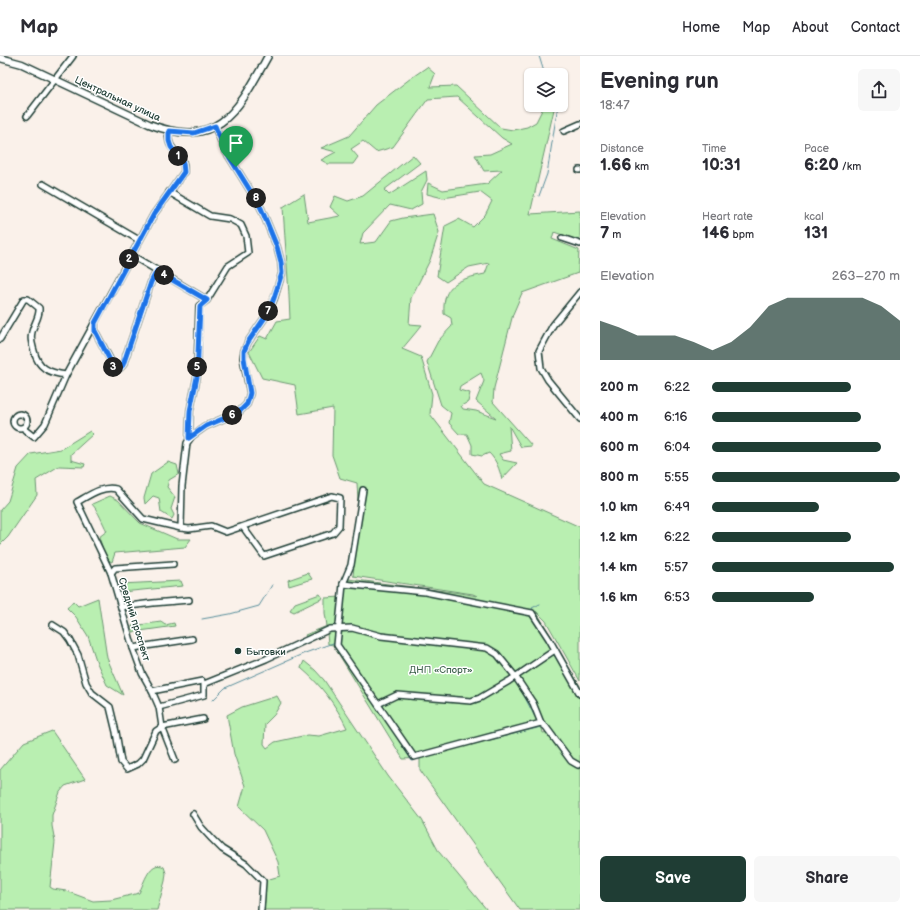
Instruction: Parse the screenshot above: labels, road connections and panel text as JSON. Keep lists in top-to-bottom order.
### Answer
{
  "streets": {
    "street": ["Центральная улица", "Средний проспект"]
  },
  "parks": ["ДНП «Спорт»"],
  "places": ["Бытовки"],
  "page": {
    "header": "Map",
    "nav": [
      "Home",
      "Map",
      "About",
      "Contact"
    ],
    "heading": ["Evening run", "18:47"],
    "stats": [
      ["Distance", "1.66 km"],
      ["Time", "10:31"],
      ["Pace", "6:20 /km"],
      ["Elevation", "7 m"],
      ["Heart rate", "146 bpm"],
      ["kcal", "131"]
    ],
    "pins": [
      "1",
      "8",
      "2",
      "4",
      "7",
      "3",
      "5",
      "6"
    ],
    "chart": ["Elevation", "263–270 m"],
    "list": [
      {
        "name": "200 m",
        "note": "6:22"
      },
      {
        "name": "400 m",
        "note": "6:16"
      },
      {
        "name": "600 m",
        "note": "6:04"
      },
      {
        "name": "800 m",
        "note": "5:55"
      },
      {
        "name": "1.0 km",
        "note": "6:49"
      },
      {
        "name": "1.2 km",
        "note": "6:22"
      },
      {
        "name": "1.4 km",
        "note": "5:57"
      },
      {
        "name": "1.6 km",
        "note": "6:53"
      }
    ],
    "buttons": ["Save", "Share"]
  }
}
